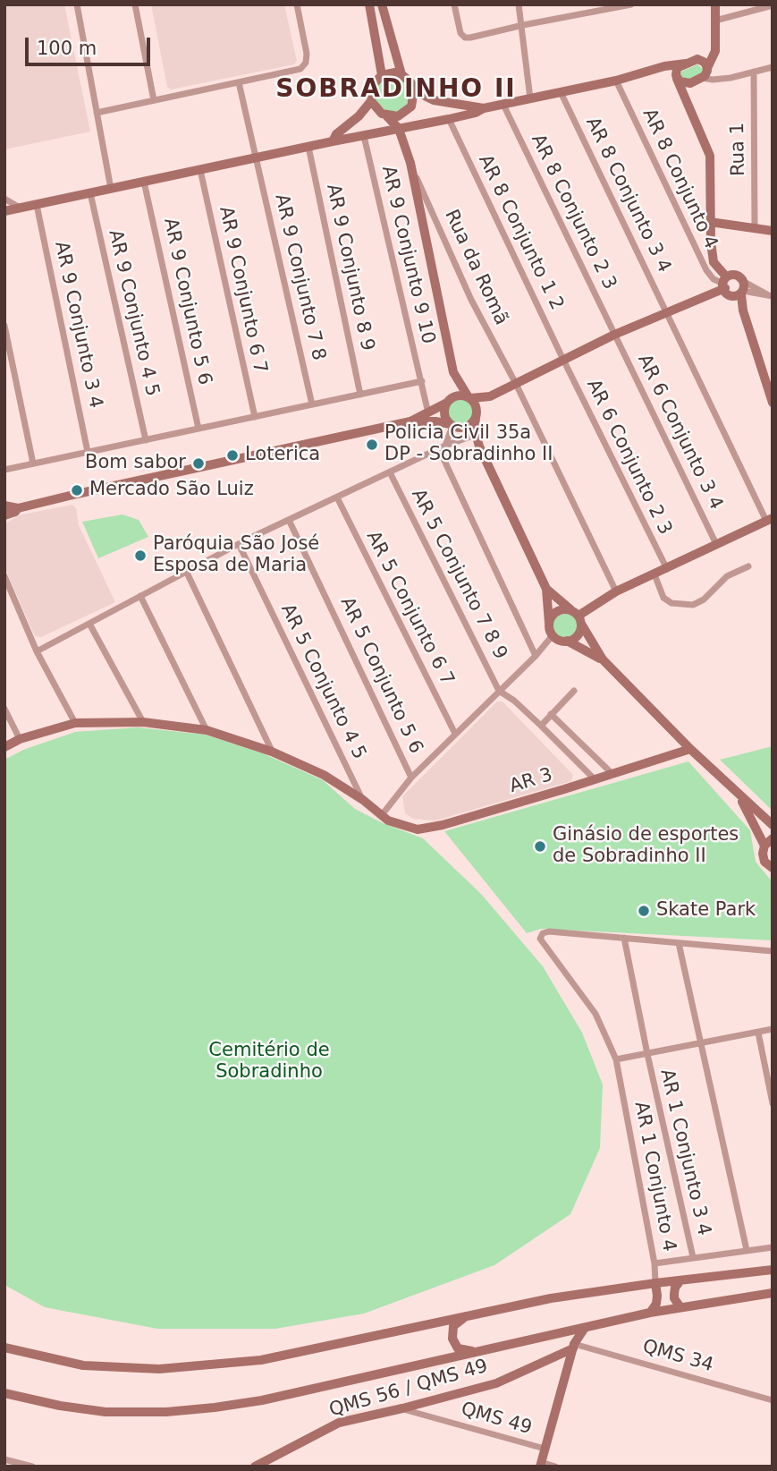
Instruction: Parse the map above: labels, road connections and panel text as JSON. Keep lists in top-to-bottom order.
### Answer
{
  "streets": {
    "street": [
      "Rua 1",
      "AR 8 Conjunto 4",
      "AR 8 Conjunto 3 4",
      "AR 8 Conjunto 2 3",
      "AR 8 Conjunto 1 2",
      "AR 9 Conjunto 9 10",
      "AR 9 Conjunto 8 9",
      "Rua da Romã",
      "AR 9 Conjunto 7 8",
      "AR 9 Conjunto 6 7",
      "AR 9 Conjunto 5 6",
      "AR 9 Conjunto 4 5",
      "AR 9 Conjunto 3 4",
      "AR 6 Conjunto 3 4",
      "AR 6 Conjunto 2 3",
      "AR 5 Conjunto 7 8 9",
      "AR 5 Conjunto 6 7",
      "AR 5 Conjunto 5 6",
      "AR 5 Conjunto 4 5",
      "AR 3",
      "AR 1 Conjunto 3 4",
      "AR 1 Conjunto 4",
      "QMS 34",
      "QMS 56 / QMS 49",
      "QMS 49"
    ]
  },
  "crossings": [
    ["AR 8 Conjunto 2 3", "AR 6 Conjunto 3 4"],
    ["AR 8 Conjunto 1 2", "AR 6 Conjunto 2 3"],
    ["AR 5 Conjunto 4 5", "AR 3"],
    ["AR 1 Conjunto 3 4", "AR 1 Conjunto 4"],
    ["QMS 34", "QMS 56 / QMS 49"],
    ["QMS 56 / QMS 49", "QMS 49"]
  ],
  "districts": ["SOBRADINHO II"],
  "parks": ["Cemitério de Sobradinho"],
  "places": [
    "Policia Civil 35a DP - Sobradinho II",
    "Loterica",
    "Bom sabor",
    "Mercado São Luiz",
    "Paróquia São José Esposa de Maria",
    "Ginásio de esportes de Sobradinho II",
    "Skate Park"
  ],
  "scale_bar": "100 m"
}
